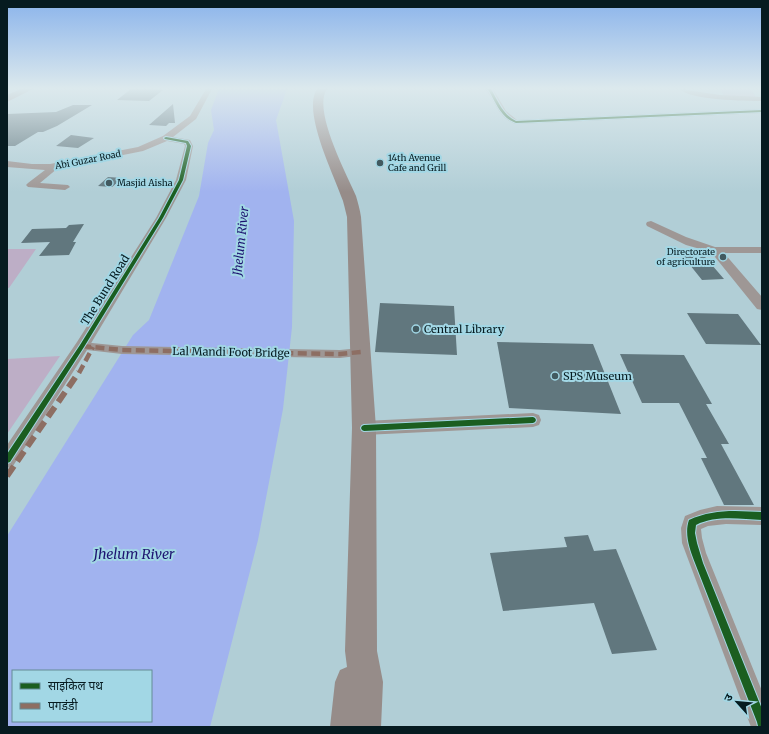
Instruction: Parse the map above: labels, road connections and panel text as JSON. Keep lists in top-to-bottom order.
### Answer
{
  "streets": {
    "street": ["Abi Guzar Road", "The Bund Road", "Lal Mandi Foot Bridge"]
  },
  "crossings": [
    ["Abi Guzar Road", "The Bund Road"],
    ["The Bund Road", "Lal Mandi Foot Bridge"]
  ],
  "water": ["Jhelum River"],
  "places": [
    "14th Avenue Cafe and Grill",
    "Masjid Aisha",
    "Directorate of agriculture",
    "Central Library",
    "SPS Museum"
  ],
  "legend": ["साइकिल पथ", "पगडंडी"],
  "north": "top left"
}
